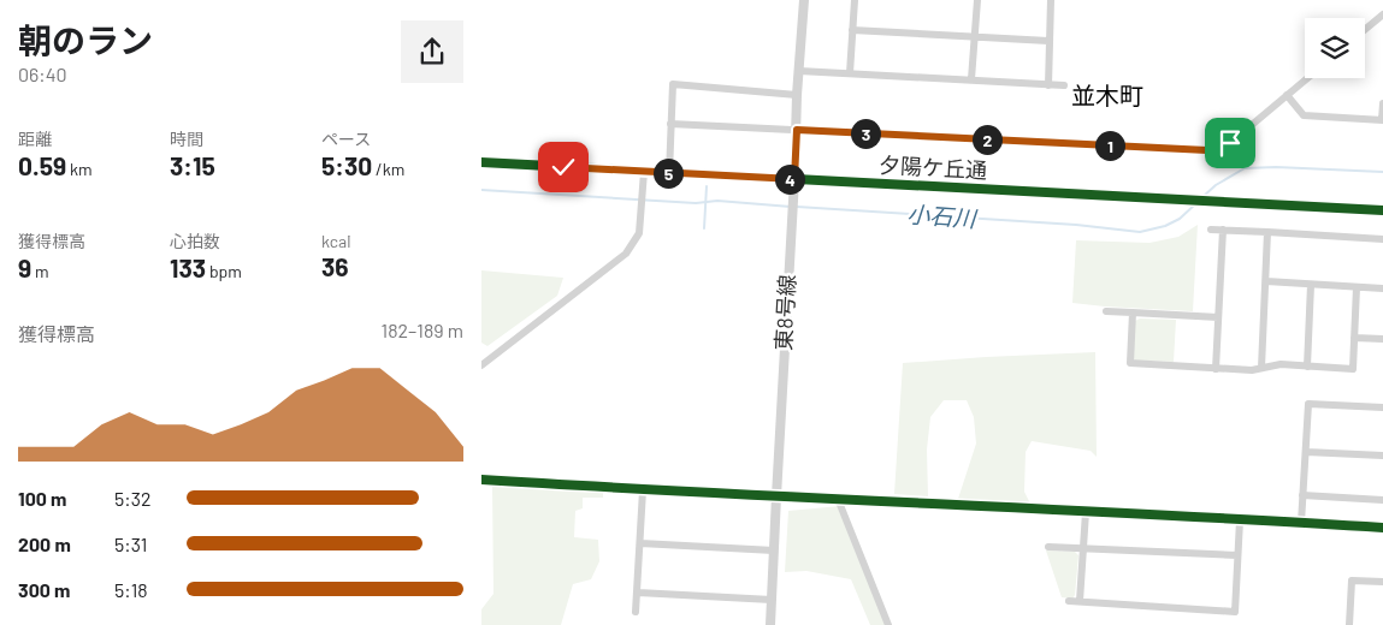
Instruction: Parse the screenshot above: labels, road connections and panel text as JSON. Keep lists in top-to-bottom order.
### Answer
{
  "streets": {
    "street": ["夕陽ケ丘通", "東8号線"]
  },
  "crossings": [
    ["夕陽ケ丘通", "東8号線"]
  ],
  "districts": ["並木町"],
  "water": ["小石川"],
  "page": {
    "heading": ["朝のラン", "06:40"],
    "stats": [
      ["距離", "0.59 km"],
      ["時間", "3:15"],
      ["ペース", "5:30 /km"],
      ["獲得標高", "9 m"],
      ["心拍数", "133 bpm"],
      ["kcal", "36"]
    ],
    "pins": [
      "3",
      "2",
      "1",
      "5",
      "4"
    ],
    "chart": ["獲得標高", "182–189 m"],
    "list": [
      {
        "name": "100 m",
        "note": "5:32"
      },
      {
        "name": "200 m",
        "note": "5:31"
      },
      {
        "name": "300 m",
        "note": "5:18"
      }
    ]
  }
}
